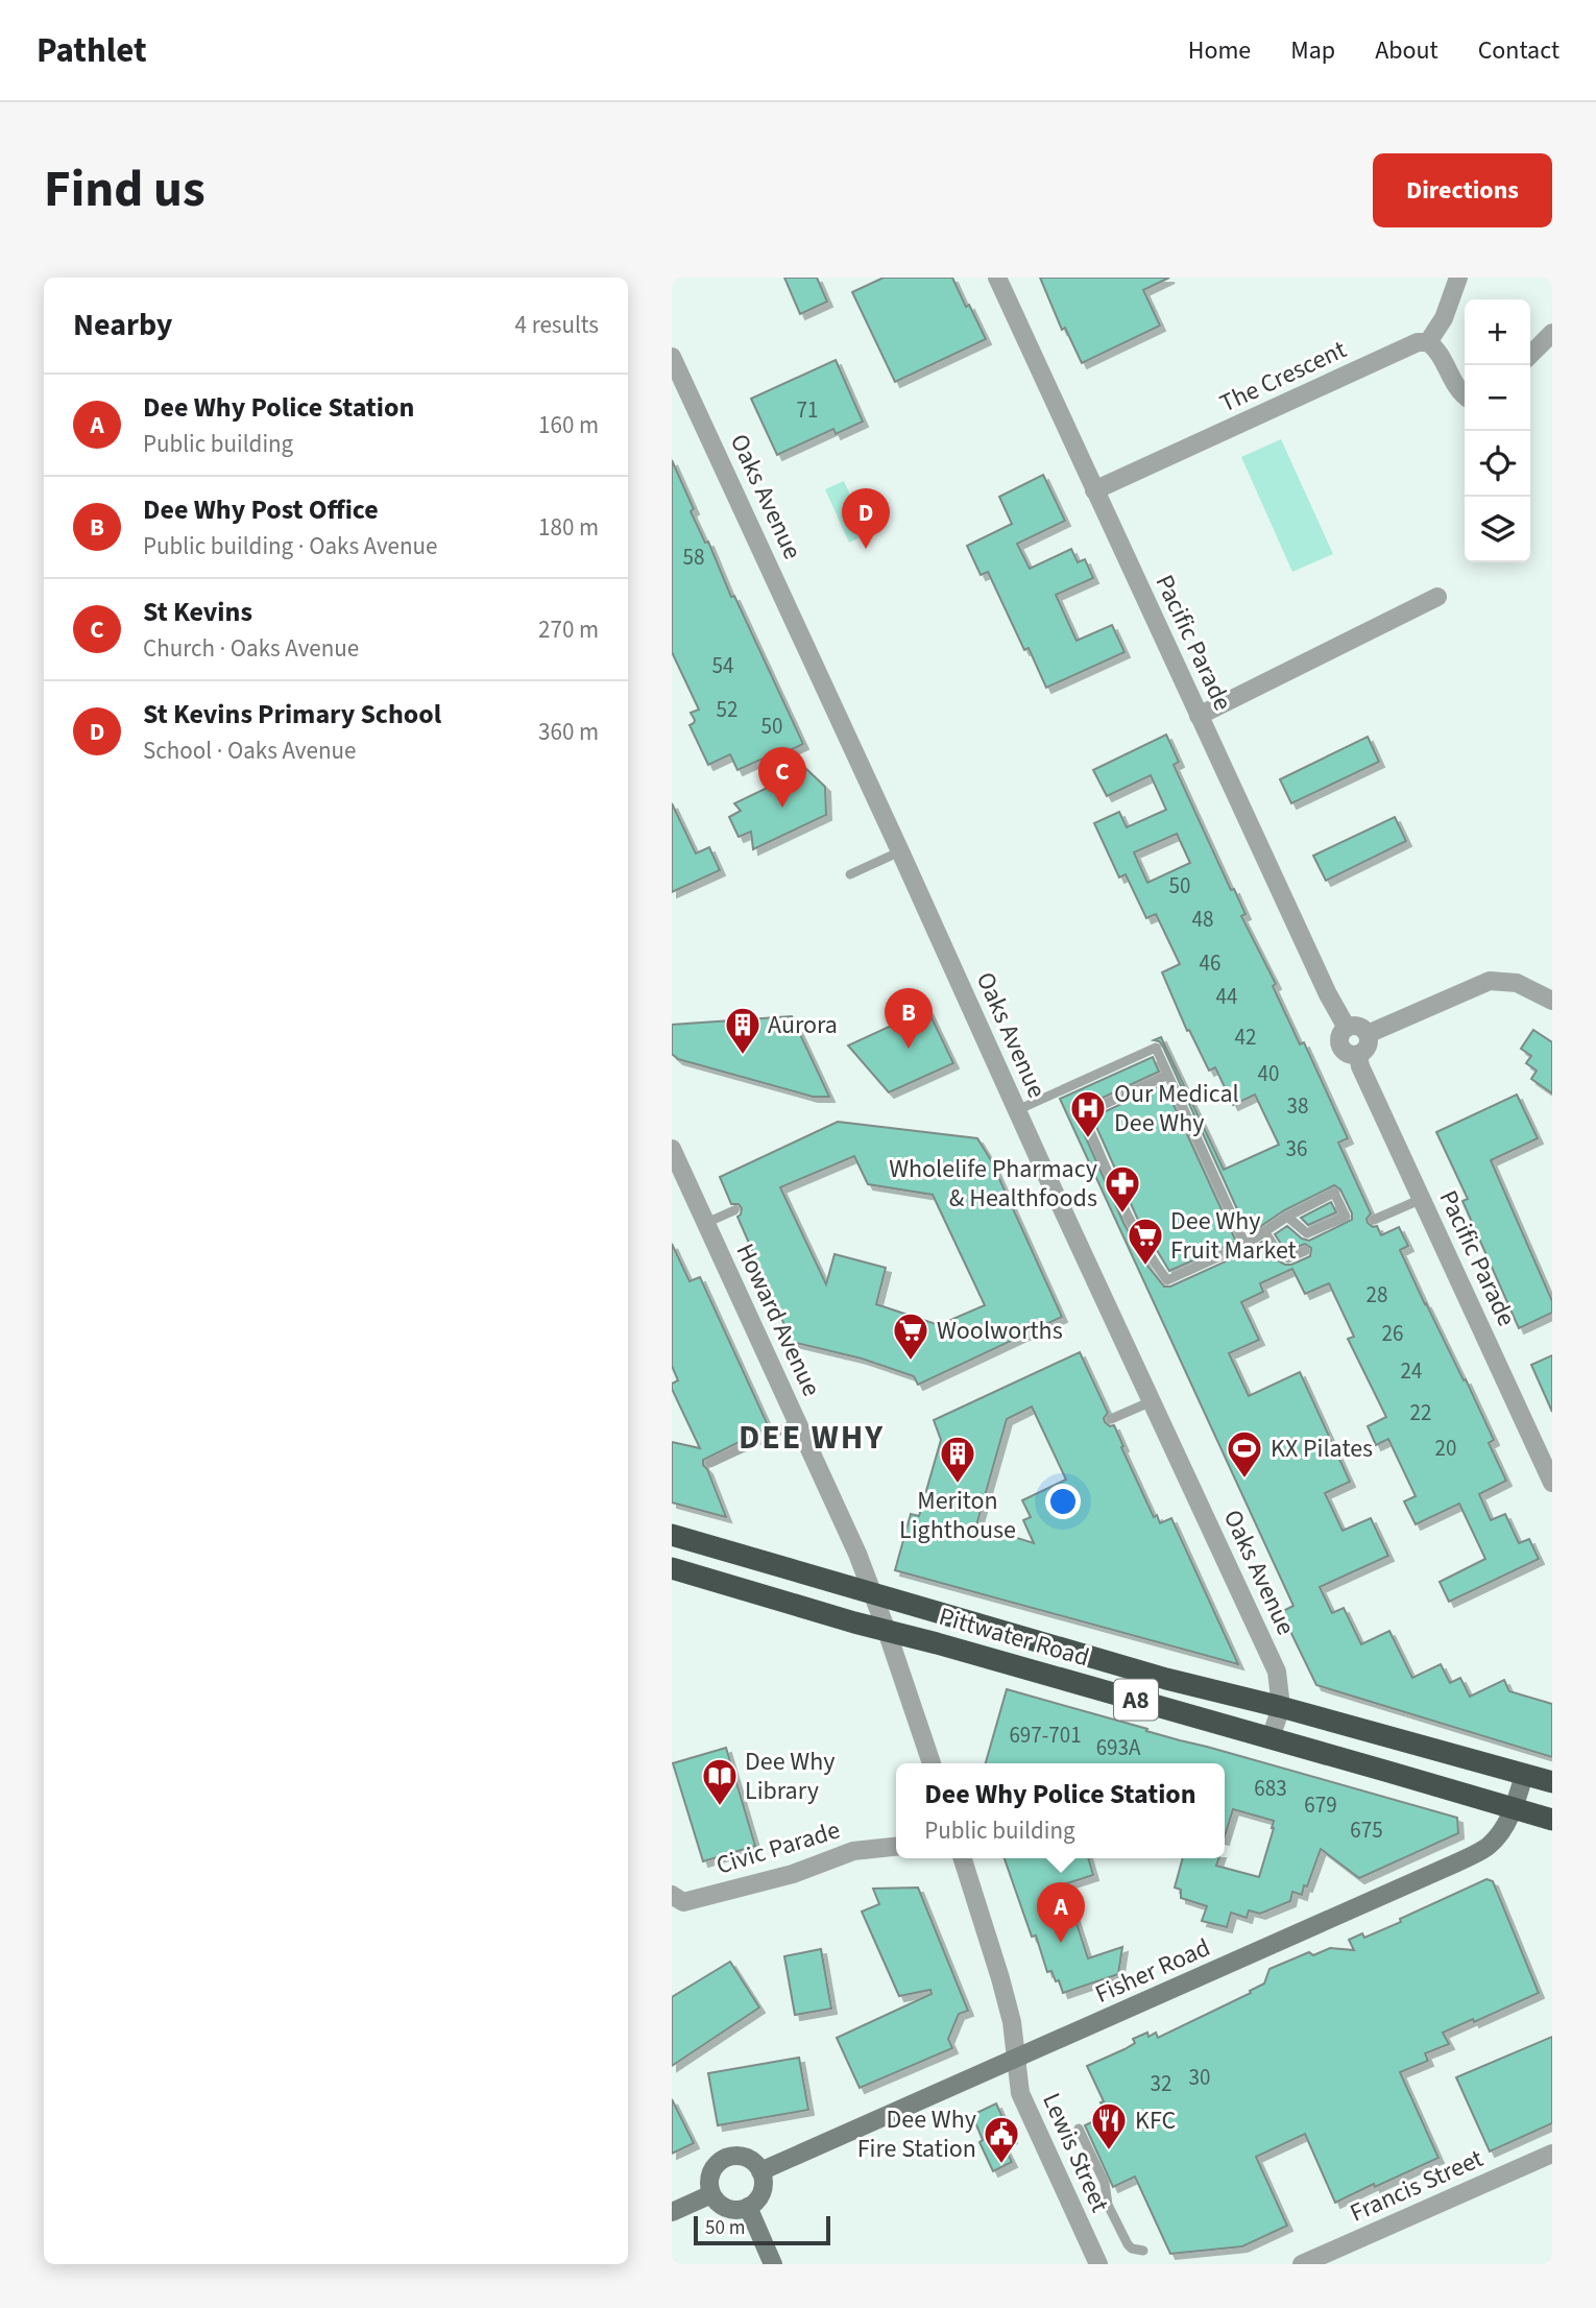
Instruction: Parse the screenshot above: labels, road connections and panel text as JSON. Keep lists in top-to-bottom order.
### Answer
{
  "streets": {
    "highway": ["Pittwater Road", "A8"],
    "main road": ["Fisher Road"],
    "street": [
      "The Crescent",
      "Oaks Avenue",
      "Pacific Parade",
      "Howard Avenue",
      "Civic Parade",
      "Lewis Street",
      "Francis Street"
    ]
  },
  "crossings": [
    ["The Crescent", "Pacific Parade"],
    ["Oaks Avenue", "Pittwater Road"],
    ["Howard Avenue", "Pittwater Road"],
    ["Pittwater Road", "Fisher Road"],
    ["Fisher Road", "Lewis Street"]
  ],
  "districts": ["DEE WHY"],
  "places": {
    "building": ["Aurora", "Meriton Lighthouse"],
    "hospital": ["Our Medical Dee Why"],
    "pharmacy": ["Wholelife Pharmacy & Healthfoods"],
    "supermarket": ["Dee Why Fruit Market", "Woolworths"],
    "sports": ["KX Pilates"],
    "library": ["Dee Why Library"],
    "restaurant": ["KFC"],
    "public building": ["Dee Why Fire Station"]
  },
  "house_numbers": [
    "71",
    "58",
    "54",
    "52",
    "50",
    "50",
    "48",
    "46",
    "44",
    "42",
    "40",
    "38",
    "36",
    "28",
    "26",
    "24",
    "22",
    "20",
    "697-701",
    "693A",
    "683",
    "679",
    "675",
    "30",
    "32"
  ],
  "scale_bar": "50 m",
  "page": {
    "header": "Pathlet",
    "nav": [
      "Home",
      "Map",
      "About",
      "Contact"
    ],
    "title": "Find us",
    "buttons": "Directions",
    "heading": ["Nearby", "4 results"],
    "map_buttons": ["+", "−"],
    "list": [
      {
        "mark": "A",
        "name": "Dee Why Police Station",
        "note": "Public building",
        "value": "160 m"
      },
      {
        "mark": "B",
        "name": "Dee Why Post Office",
        "note": "Public building · Oaks Avenue",
        "value": "180 m"
      },
      {
        "mark": "C",
        "name": "St Kevins",
        "note": "Church · Oaks Avenue",
        "value": "270 m"
      },
      {
        "mark": "D",
        "name": "St Kevins Primary School",
        "note": "School · Oaks Avenue",
        "value": "360 m"
      }
    ],
    "pins": [
      "D",
      "C",
      "B",
      "A"
    ],
    "popup": ["Dee Why Police Station", "Public building"],
    "scale": "50 m"
  }
}
